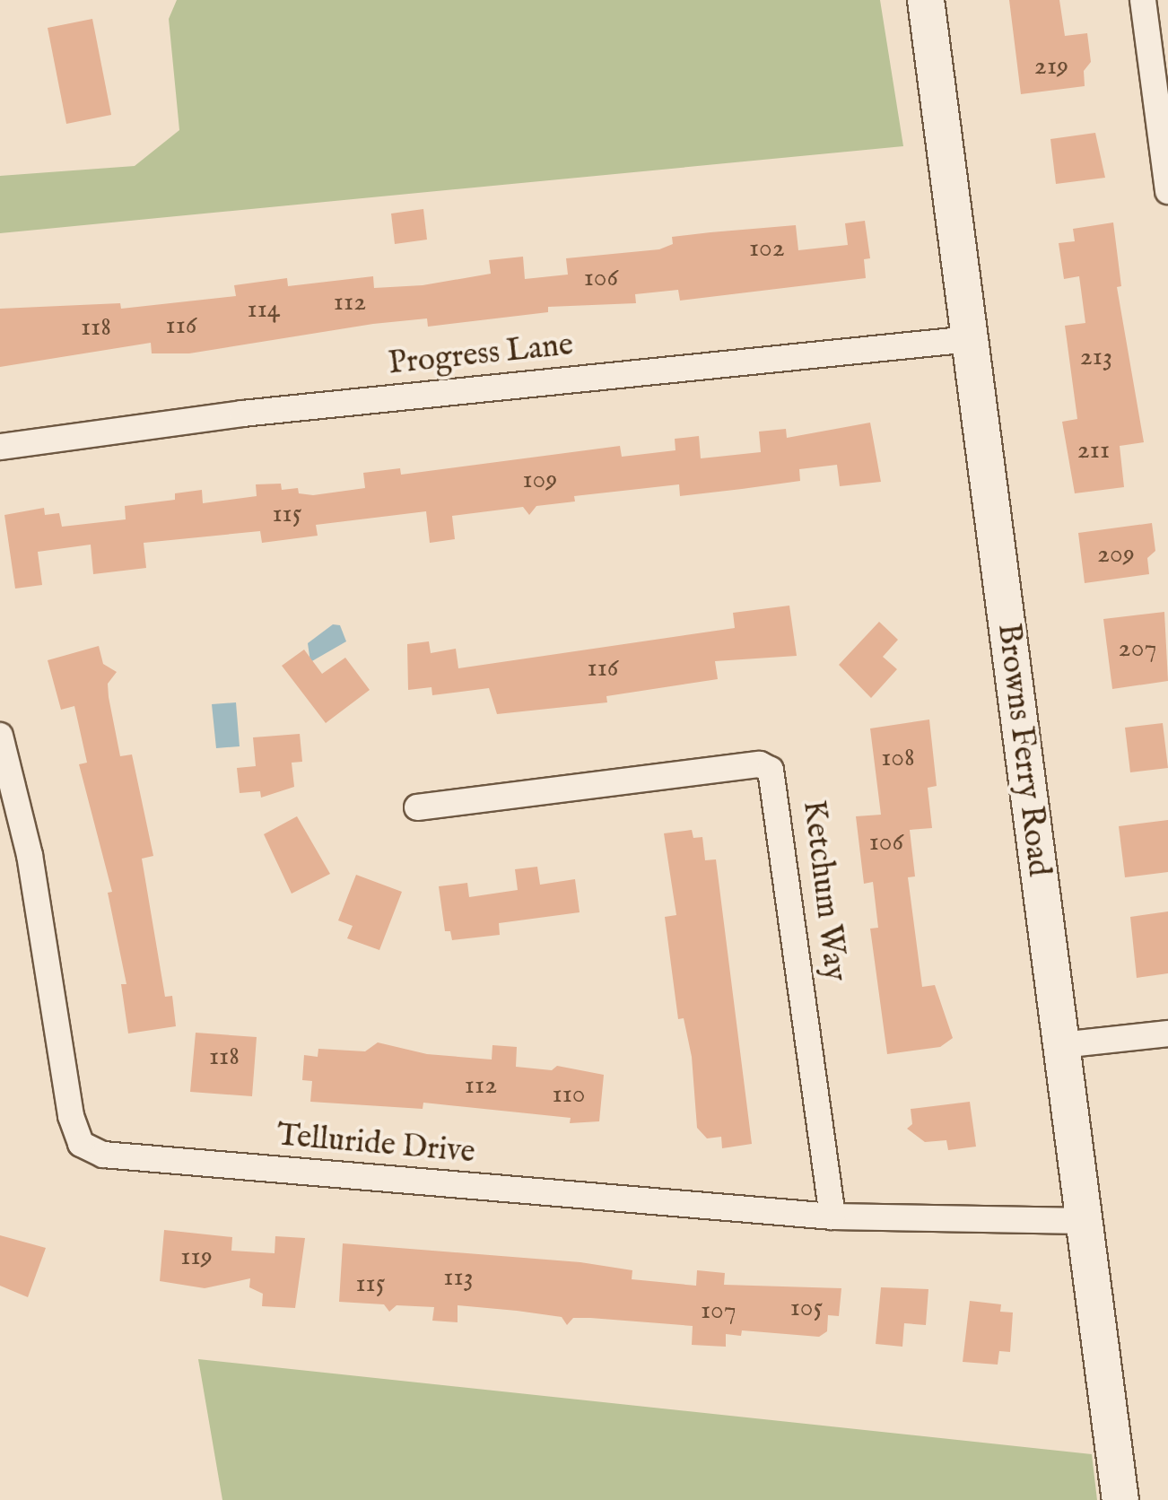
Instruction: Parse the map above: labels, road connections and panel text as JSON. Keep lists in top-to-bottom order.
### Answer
{
  "streets": {
    "street": [
      "Progress Lane",
      "Browns Ferry Road",
      "Ketchum Way",
      "Telluride Drive"
    ]
  },
  "crossings": [
    ["Progress Lane", "Browns Ferry Road"],
    ["Browns Ferry Road", "Telluride Drive"],
    ["Ketchum Way", "Telluride Drive"]
  ],
  "house_numbers": [
    "219",
    "102",
    "106",
    "112",
    "114",
    "116",
    "118",
    "213",
    "211",
    "109",
    "115",
    "209",
    "207",
    "116",
    "108",
    "106",
    "118",
    "112",
    "110",
    "119",
    "113",
    "115",
    "105",
    "107"
  ]
}
